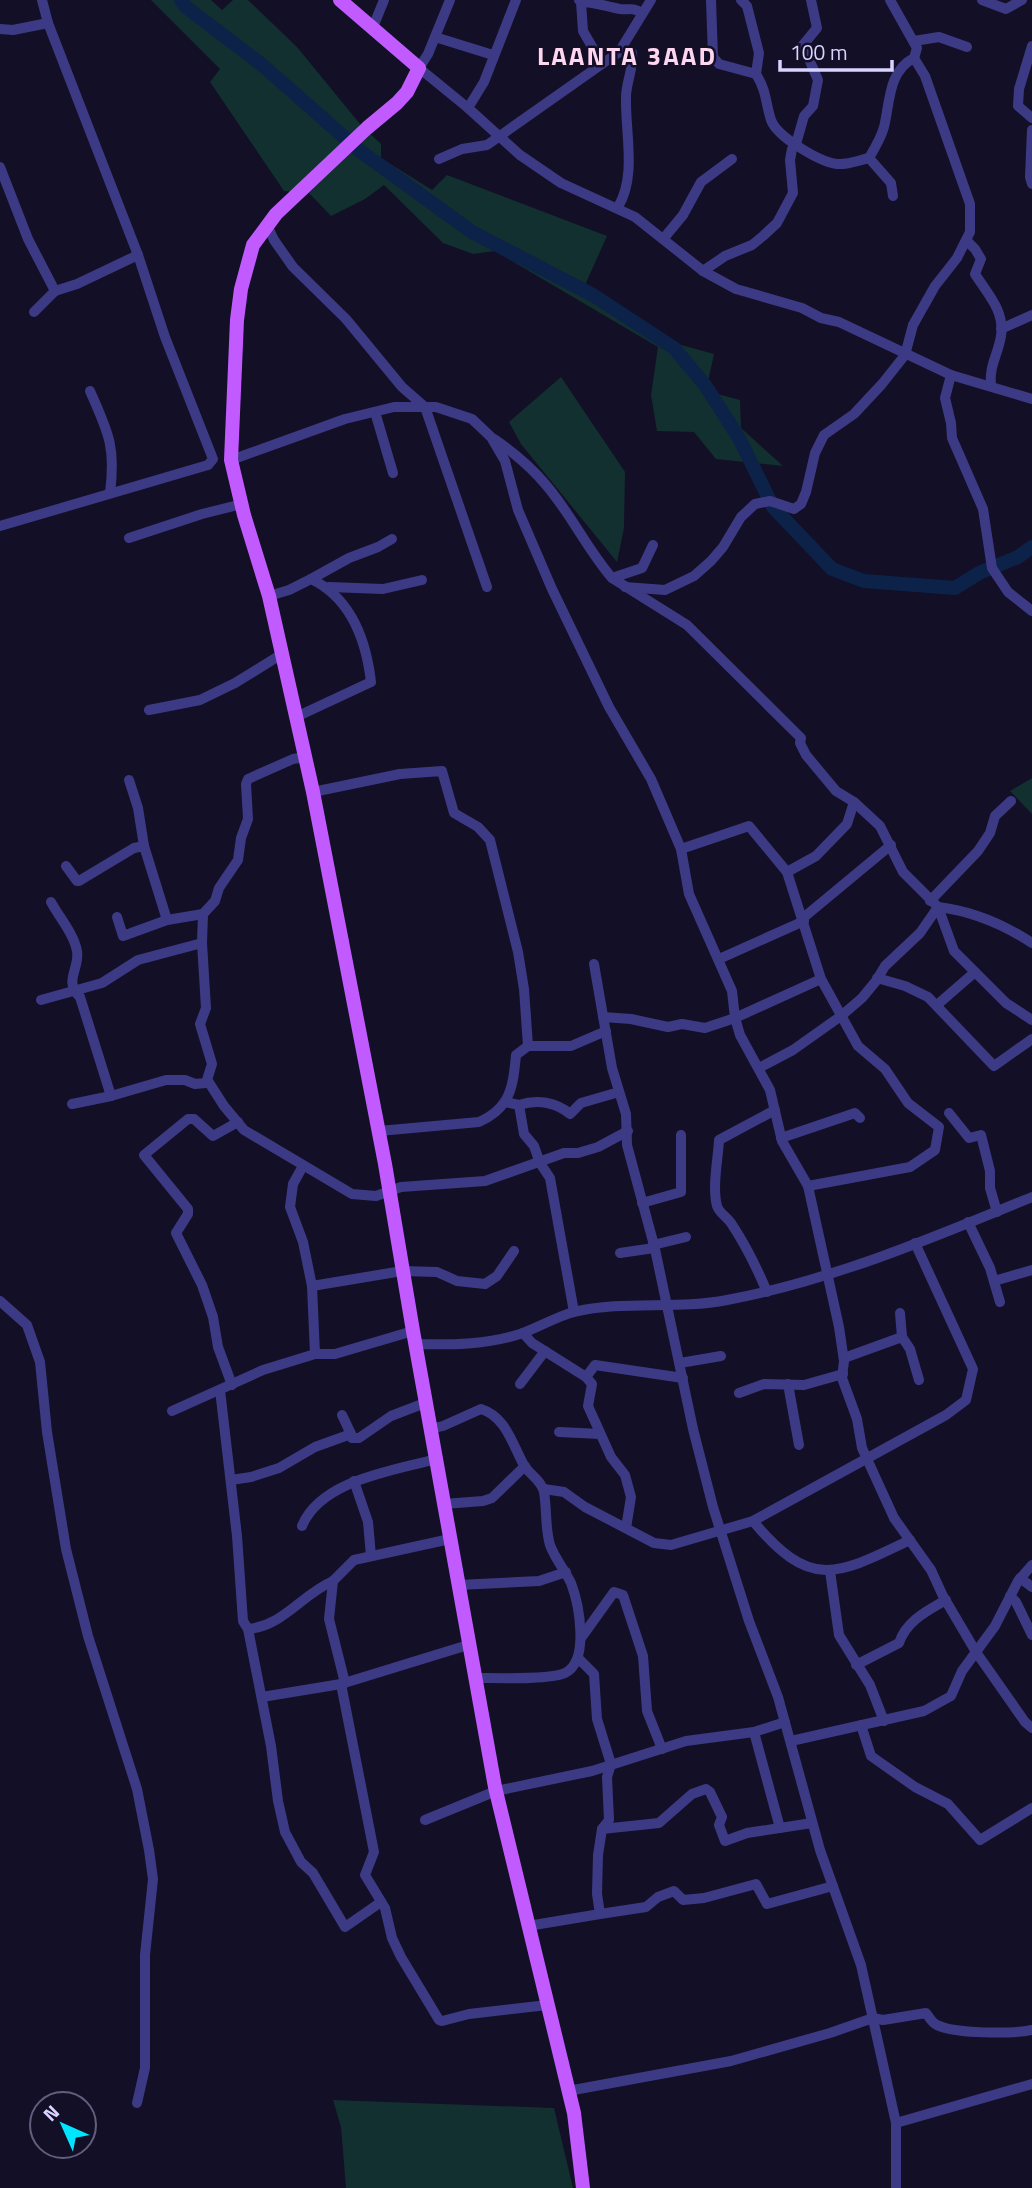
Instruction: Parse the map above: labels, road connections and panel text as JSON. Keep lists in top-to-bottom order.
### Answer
{
  "districts": ["LAANTA 3AAD"],
  "scale_bar": "100 m",
  "north": "top left"
}
